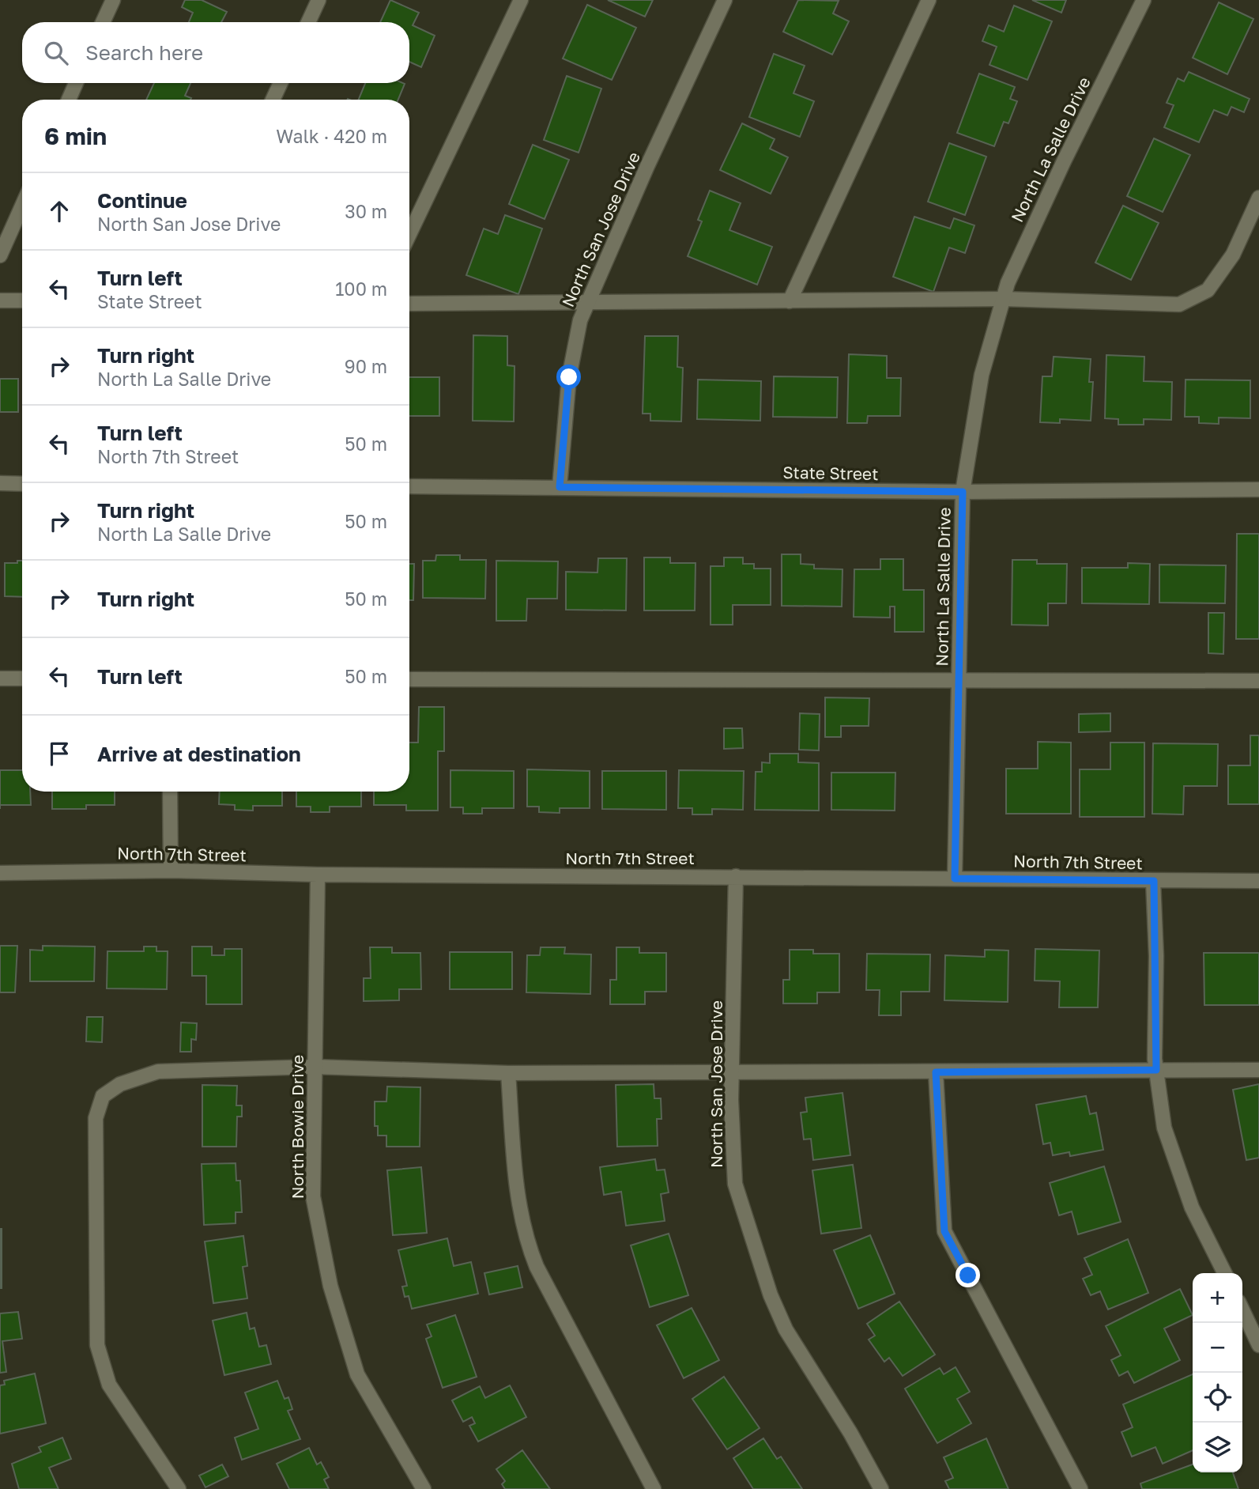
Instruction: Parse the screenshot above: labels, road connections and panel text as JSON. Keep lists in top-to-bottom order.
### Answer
{
  "streets": {
    "street": [
      "North La Salle Drive",
      "North San Jose Drive",
      "State Street",
      "North 7th Street",
      "North Bowie Drive"
    ]
  },
  "crossings": [
    ["North La Salle Drive", "State Street"],
    ["North La Salle Drive", "North 7th Street"],
    ["North San Jose Drive", "State Street"],
    ["North San Jose Drive", "North 7th Street"],
    ["North 7th Street", "North Bowie Drive"]
  ],
  "page": {
    "search": "Search here",
    "heading": ["6 min", "Walk · 420 m"],
    "list": [
      ["Continue", "North San Jose Drive", "30 m"],
      ["Turn left", "State Street", "100 m"],
      ["Turn right", "North La Salle Drive", "90 m"],
      ["Turn left", "North 7th Street", "50 m"],
      ["Turn right", "North La Salle Drive", "50 m"],
      ["Turn right", "50 m"],
      ["Turn left", "50 m"],
      "Arrive at destination"
    ],
    "map_buttons": ["+", "−"]
  }
}
